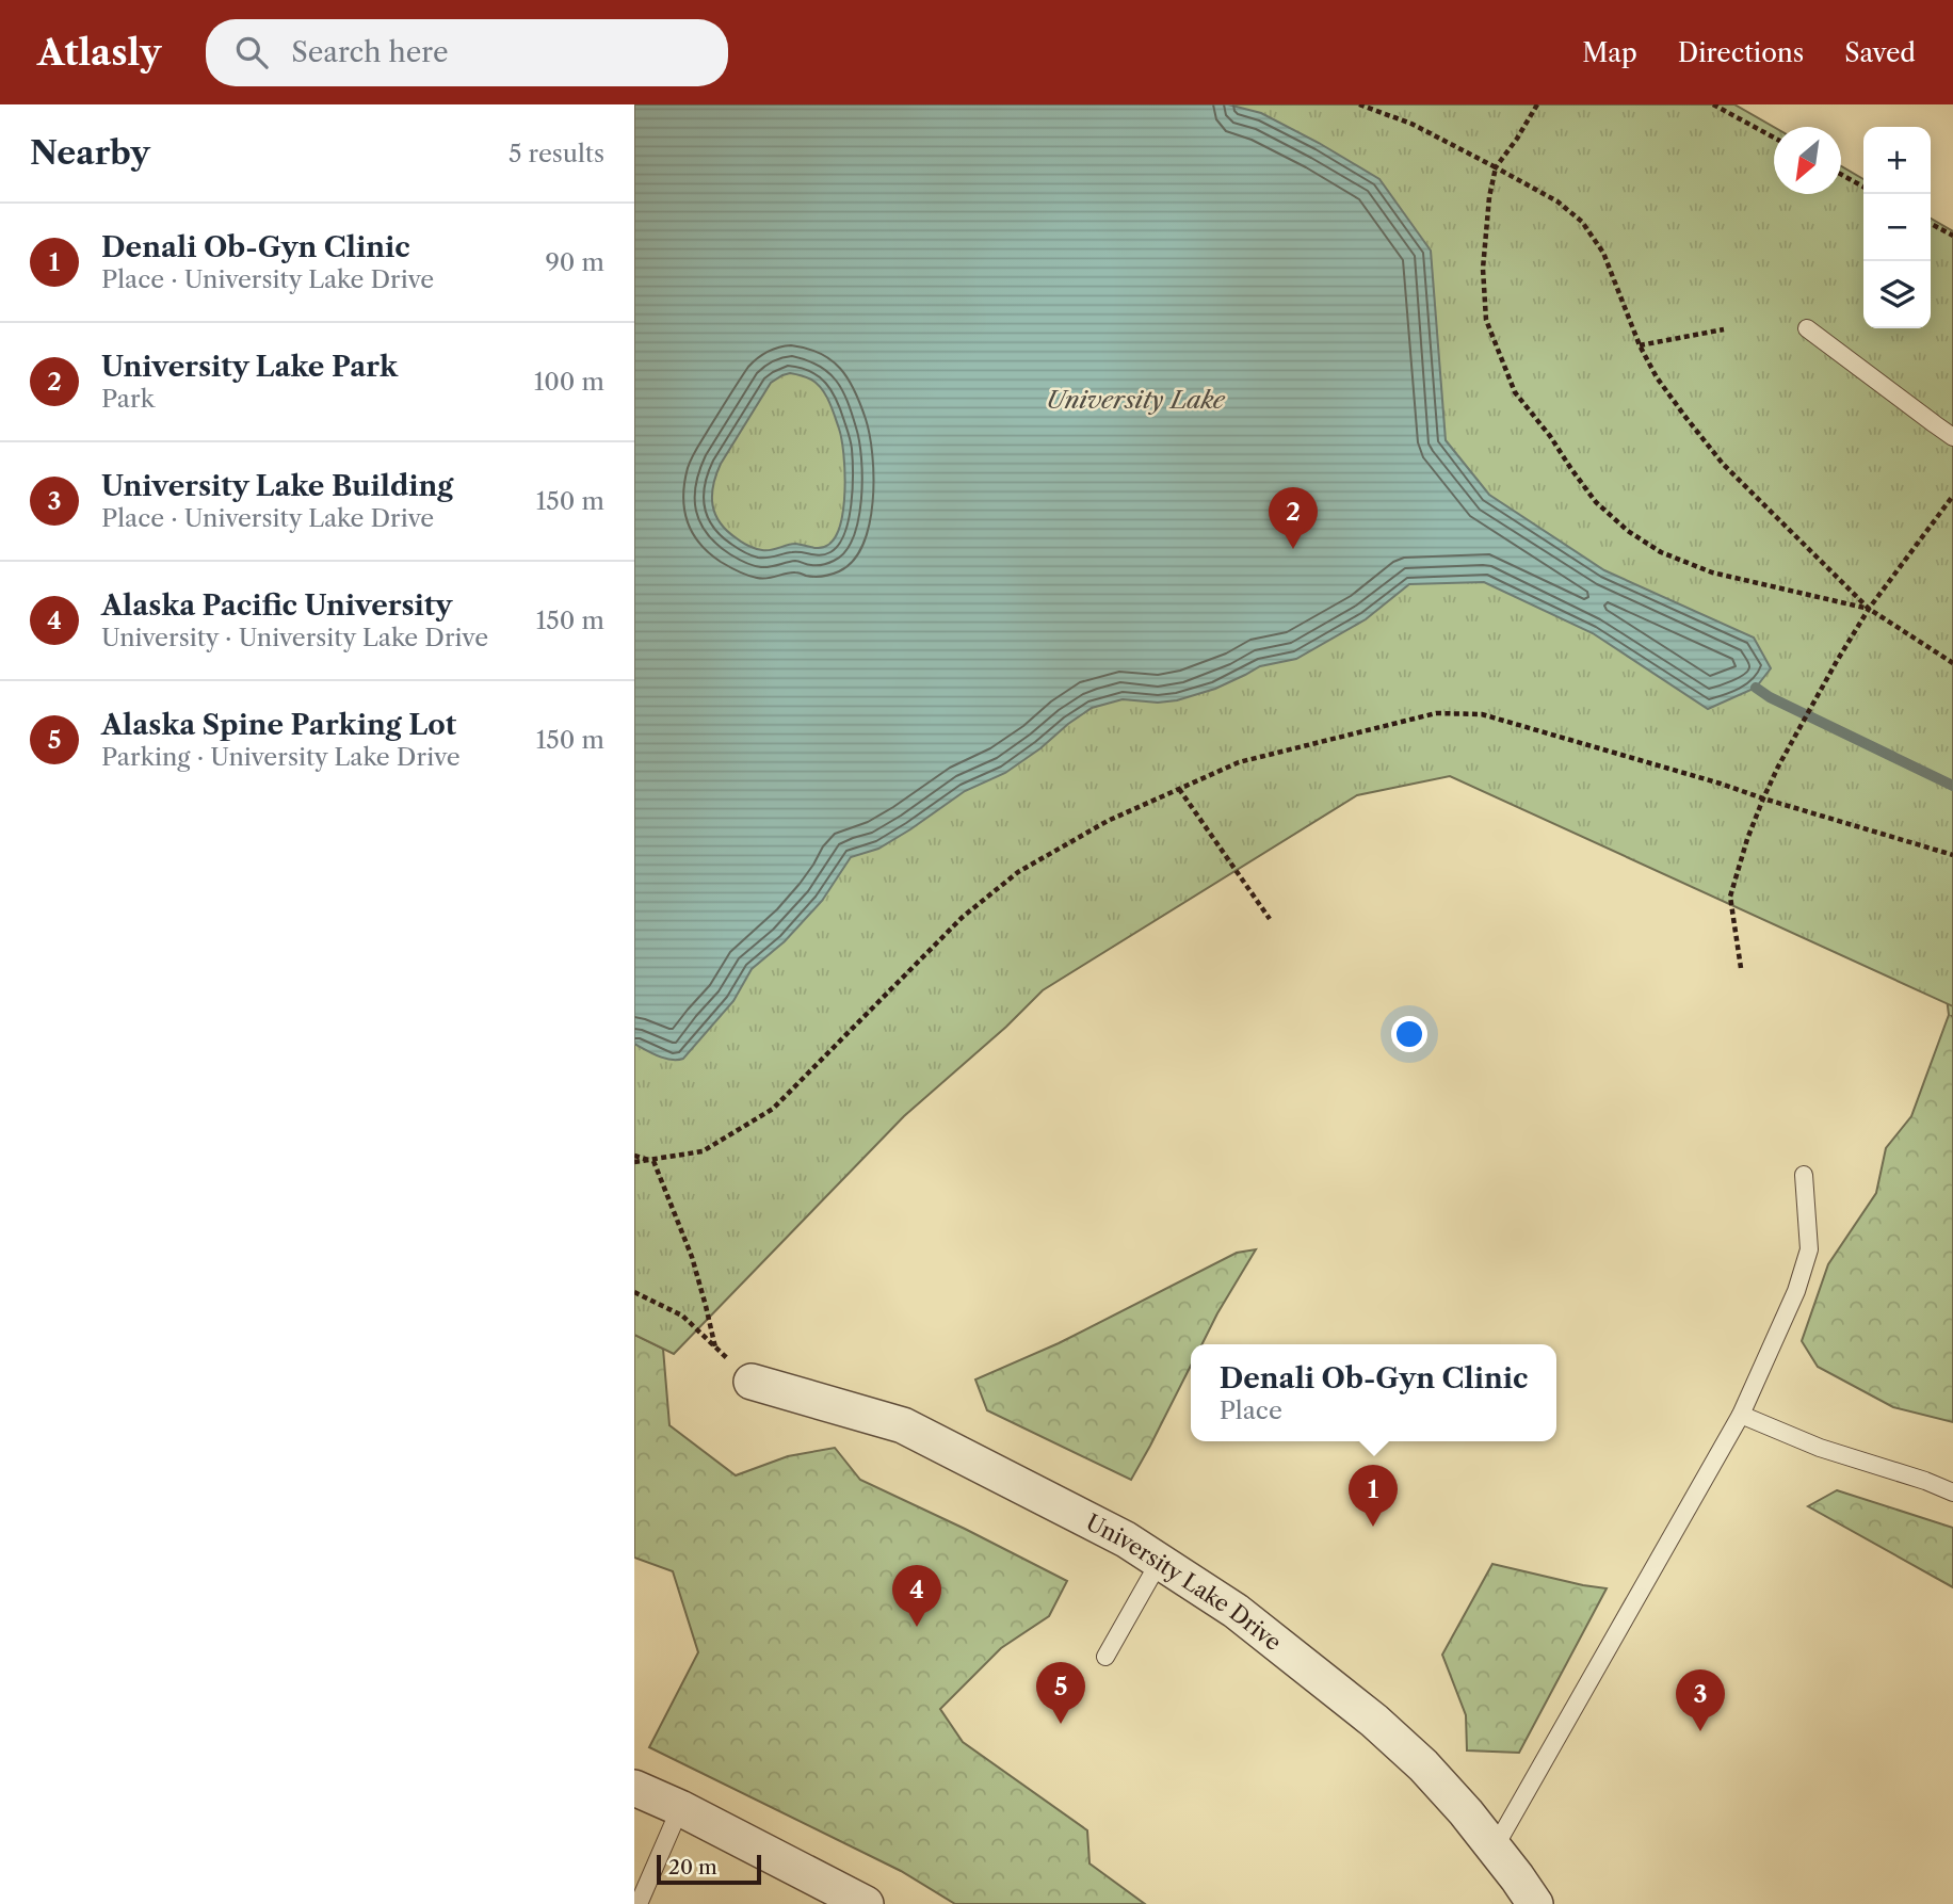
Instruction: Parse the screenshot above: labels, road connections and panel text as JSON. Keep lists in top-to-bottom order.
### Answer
{
  "streets": {
    "street": ["University Lake Drive"]
  },
  "water": ["University Lake"],
  "scale_bar": "20 m",
  "north": "bottom left",
  "page": {
    "header": "Atlasly",
    "search": "Search here",
    "nav": ["Map", "Directions", "Saved"],
    "heading": ["Nearby", "5 results"],
    "map_buttons": ["+", "−"],
    "list": [
      {
        "mark": "1",
        "name": "Denali Ob-Gyn Clinic",
        "note": "Place · University Lake Drive",
        "value": "90 m"
      },
      {
        "mark": "2",
        "name": "University Lake Park",
        "note": "Park",
        "value": "100 m"
      },
      {
        "mark": "3",
        "name": "University Lake Building",
        "note": "Place · University Lake Drive",
        "value": "150 m"
      },
      {
        "mark": "4",
        "name": "Alaska Pacific University",
        "note": "University · University Lake Drive",
        "value": "150 m"
      },
      {
        "mark": "5",
        "name": "Alaska Spine Parking Lot",
        "note": "Parking · University Lake Drive",
        "value": "150 m"
      }
    ],
    "pins": [
      "2",
      "1",
      "4",
      "5",
      "3"
    ],
    "popup": ["Denali Ob-Gyn Clinic", "Place"],
    "scale": "20 m"
  }
}
